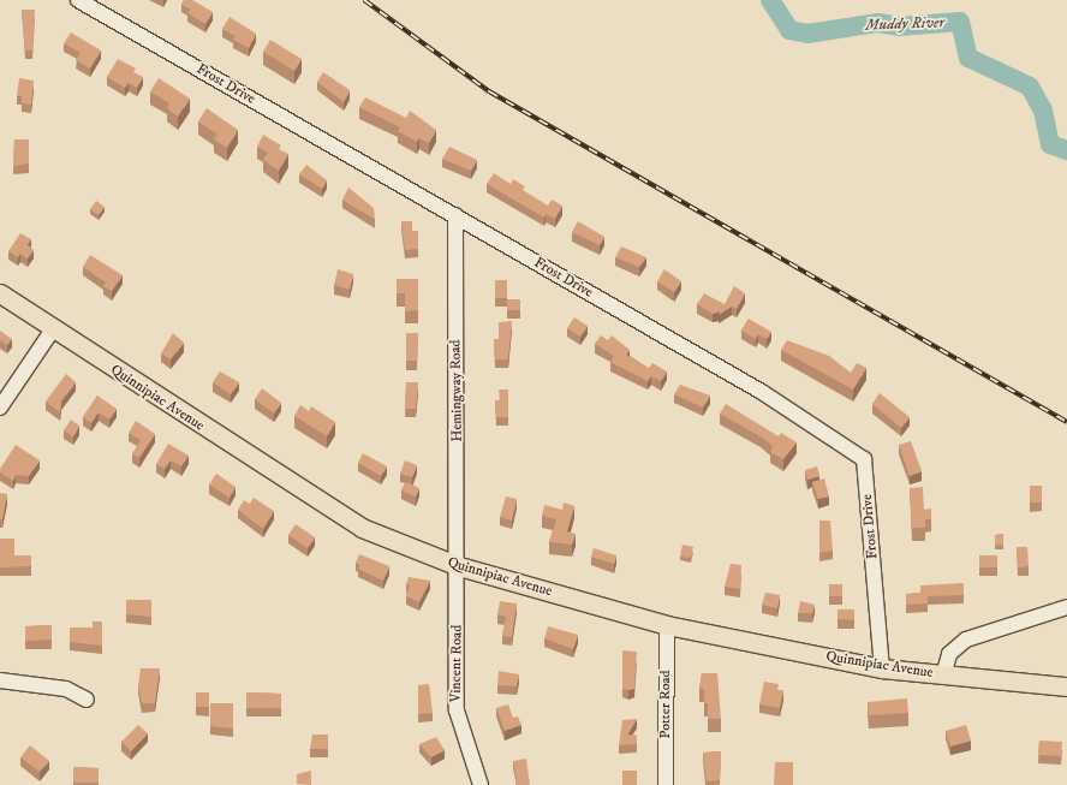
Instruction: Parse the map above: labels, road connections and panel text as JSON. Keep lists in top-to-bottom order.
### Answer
{
  "streets": {
    "main road": ["Quinnipiac Avenue"],
    "street": [
      "Frost Drive",
      "Hemingway Road",
      "Vincent Road",
      "Potter Road"
    ]
  },
  "crossings": [
    ["Frost Drive", "Hemingway Road"],
    ["Frost Drive", "Quinnipiac Avenue"],
    ["Hemingway Road", "Quinnipiac Avenue"],
    ["Hemingway Road", "Vincent Road"],
    ["Quinnipiac Avenue", "Vincent Road"],
    ["Quinnipiac Avenue", "Potter Road"]
  ],
  "water": ["Muddy River"]
}
